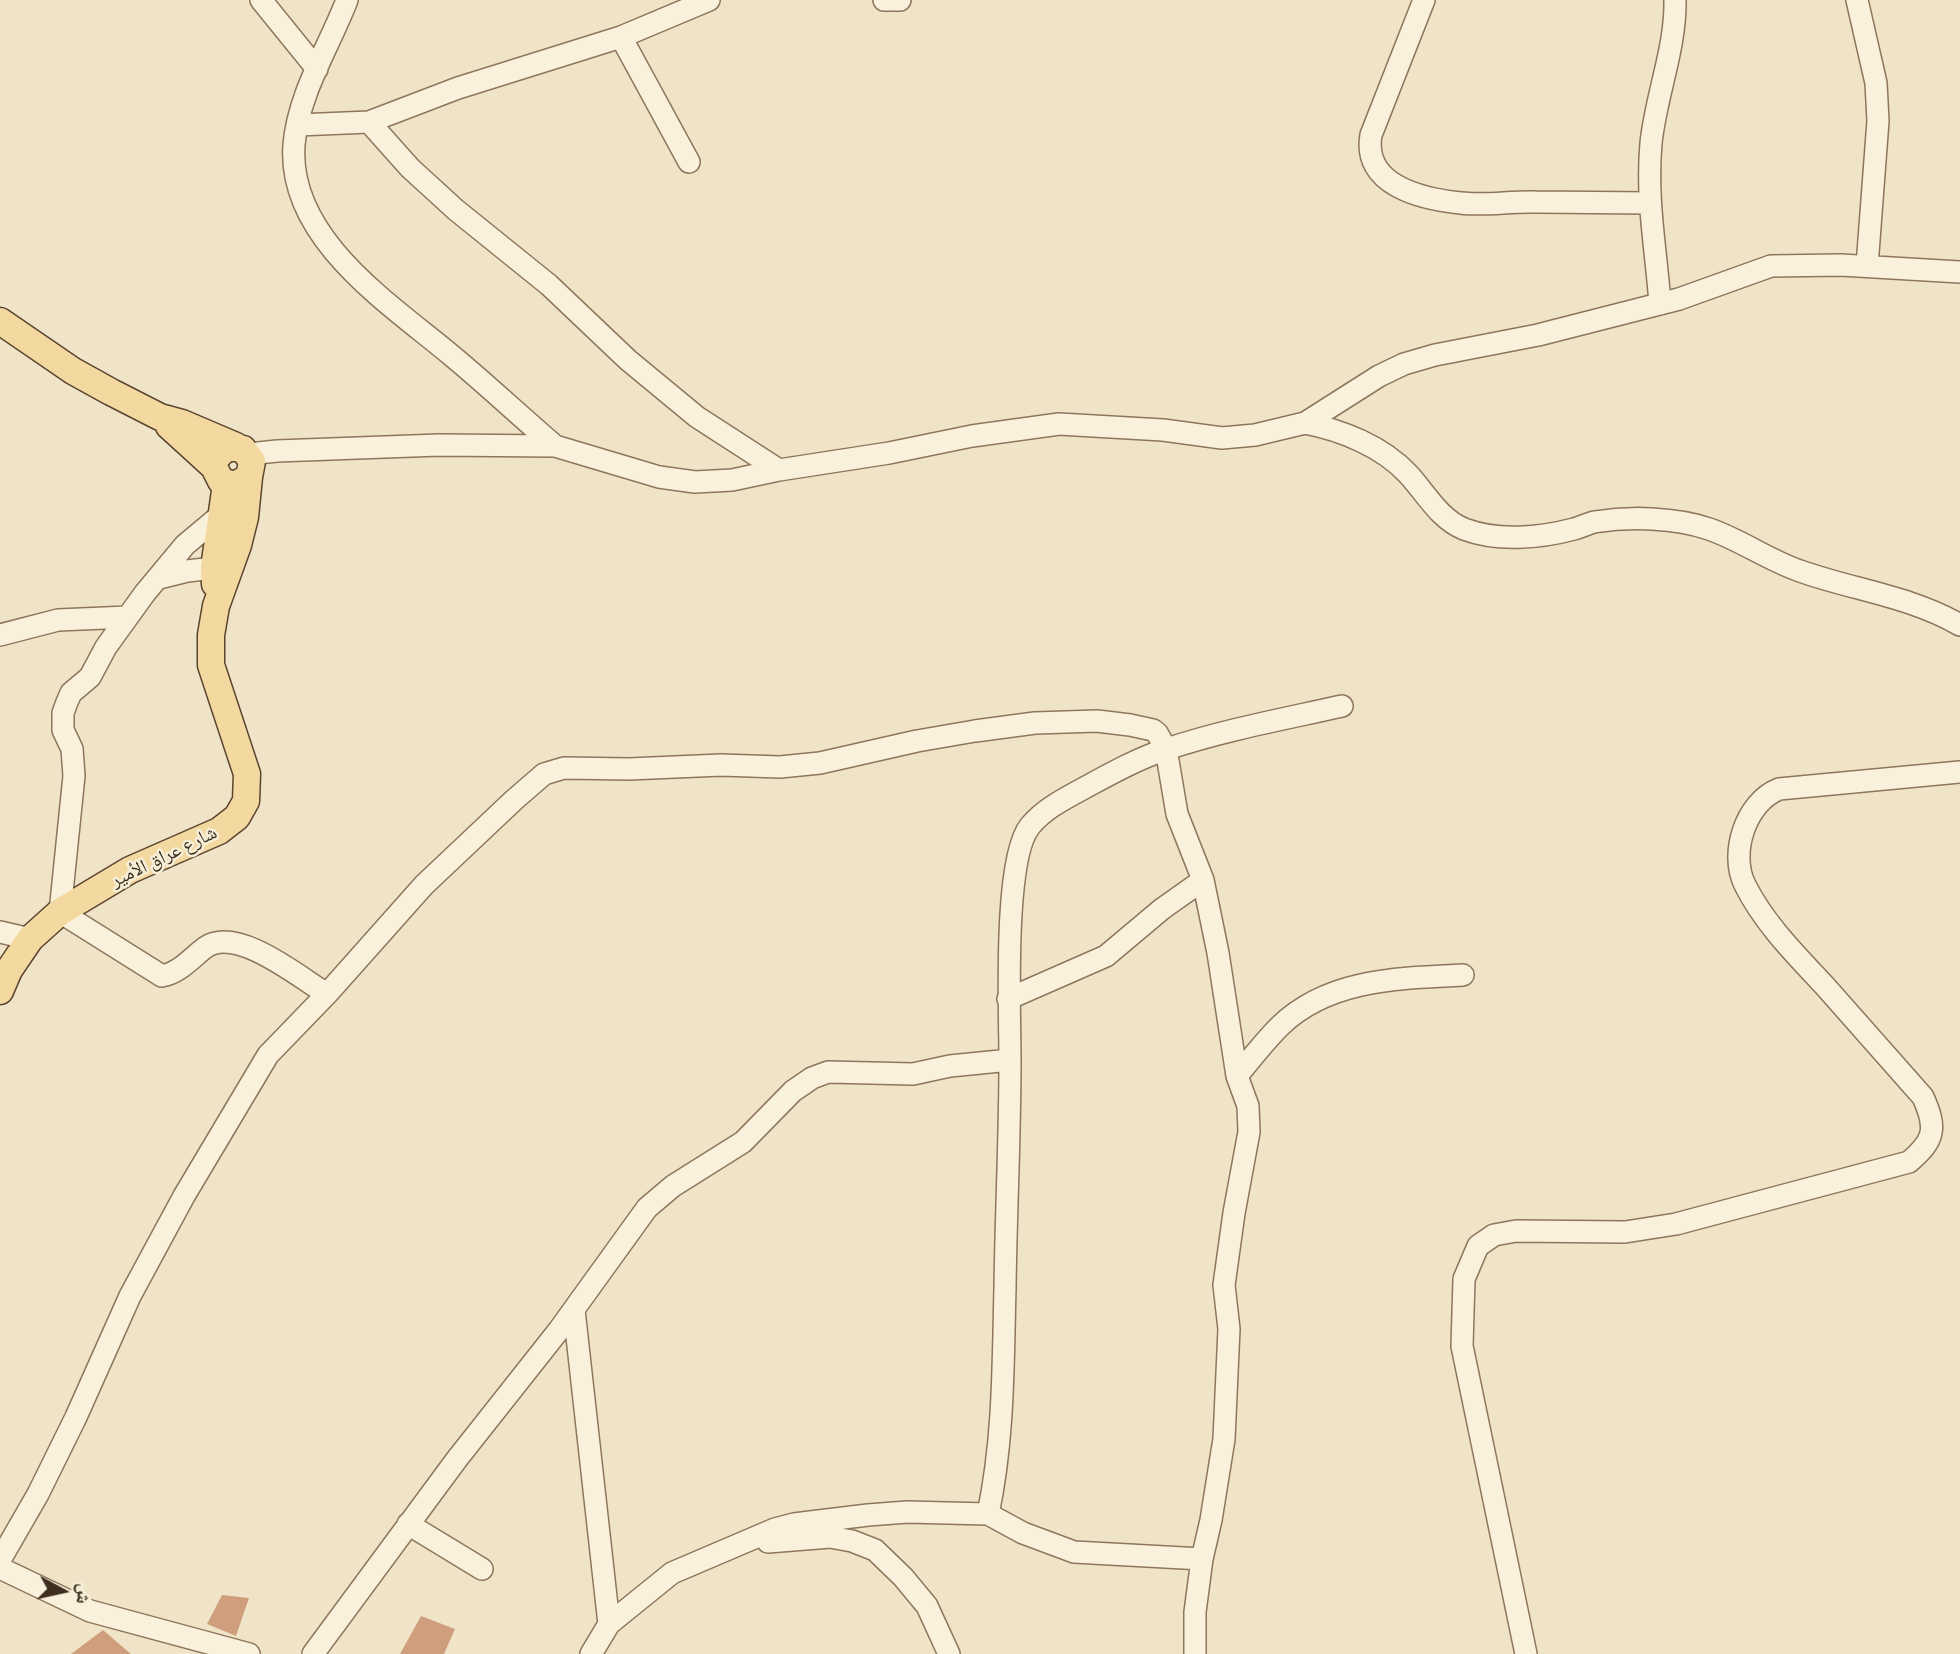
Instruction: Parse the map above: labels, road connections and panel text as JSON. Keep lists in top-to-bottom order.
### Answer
{
  "streets": {
    "main road": ["شارع عراق الأمير"]
  },
  "north": "right"
}
